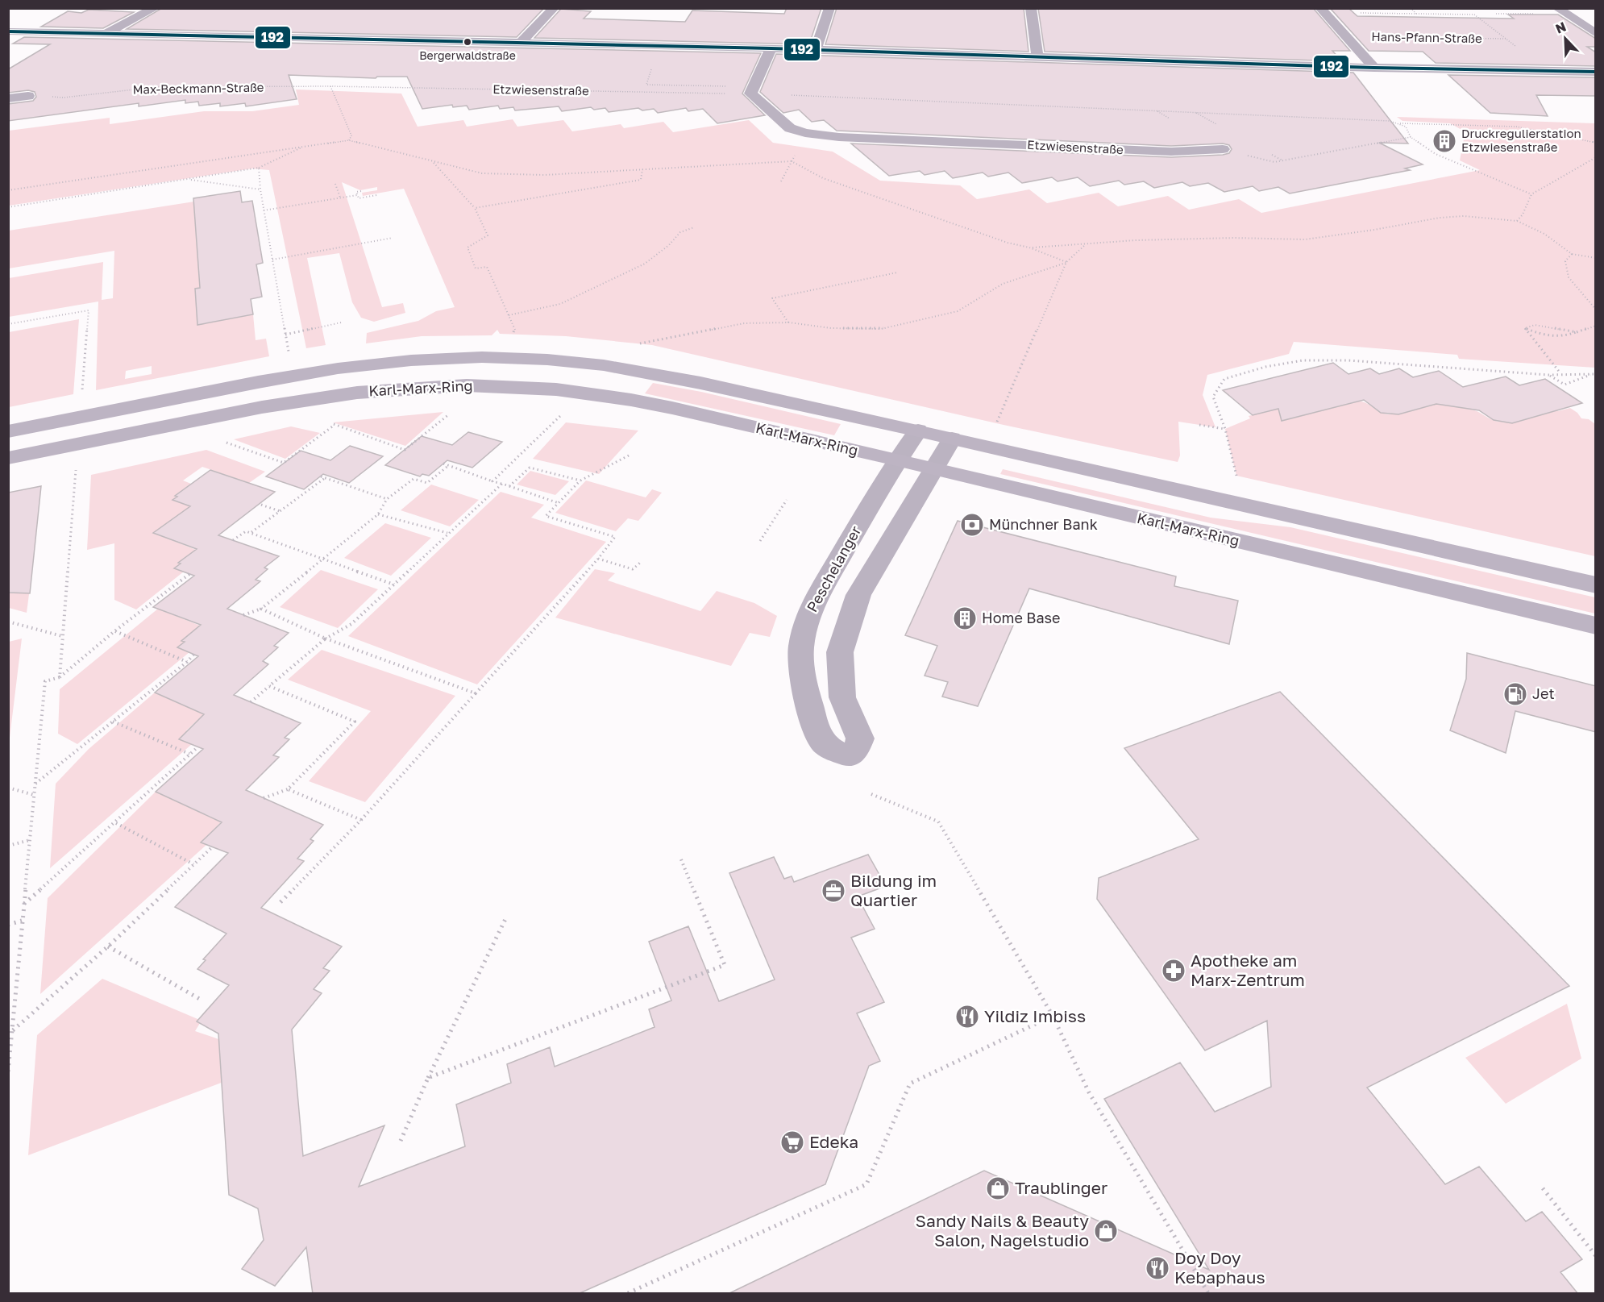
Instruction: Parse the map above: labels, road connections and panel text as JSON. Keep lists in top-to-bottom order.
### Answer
{
  "streets": {
    "main road": ["Karl-Marx-Ring"],
    "street": ["Hans-Pfann-Straße", "Etzwiesenstraße", "Peschelanger"],
    "path": ["Max-Beckmann-Straße"]
  },
  "crossings": [
    ["Max-Beckmann-Straße", "Etzwiesenstraße"],
    ["Karl-Marx-Ring", "Peschelanger"]
  ],
  "places": {
    "other": ["Bergerwaldstraße"],
    "building": ["Druckregulierstation Etzwiesenstraße", "Home Base"],
    "bank": ["Münchner Bank"],
    "fuel station": ["Jet"],
    "office": ["Bildung im Quartier"],
    "pharmacy": ["Apotheke am Marx-Zentrum"],
    "restaurant": ["Yildiz Imbiss", "Doy Doy Kebaphaus"],
    "supermarket": ["Edeka"],
    "shop": ["Traublinger", "Sandy Nails & Beauty Salon, Nagelstudio"]
  },
  "lines": ["transit line 192"],
  "north": "top left"
}
